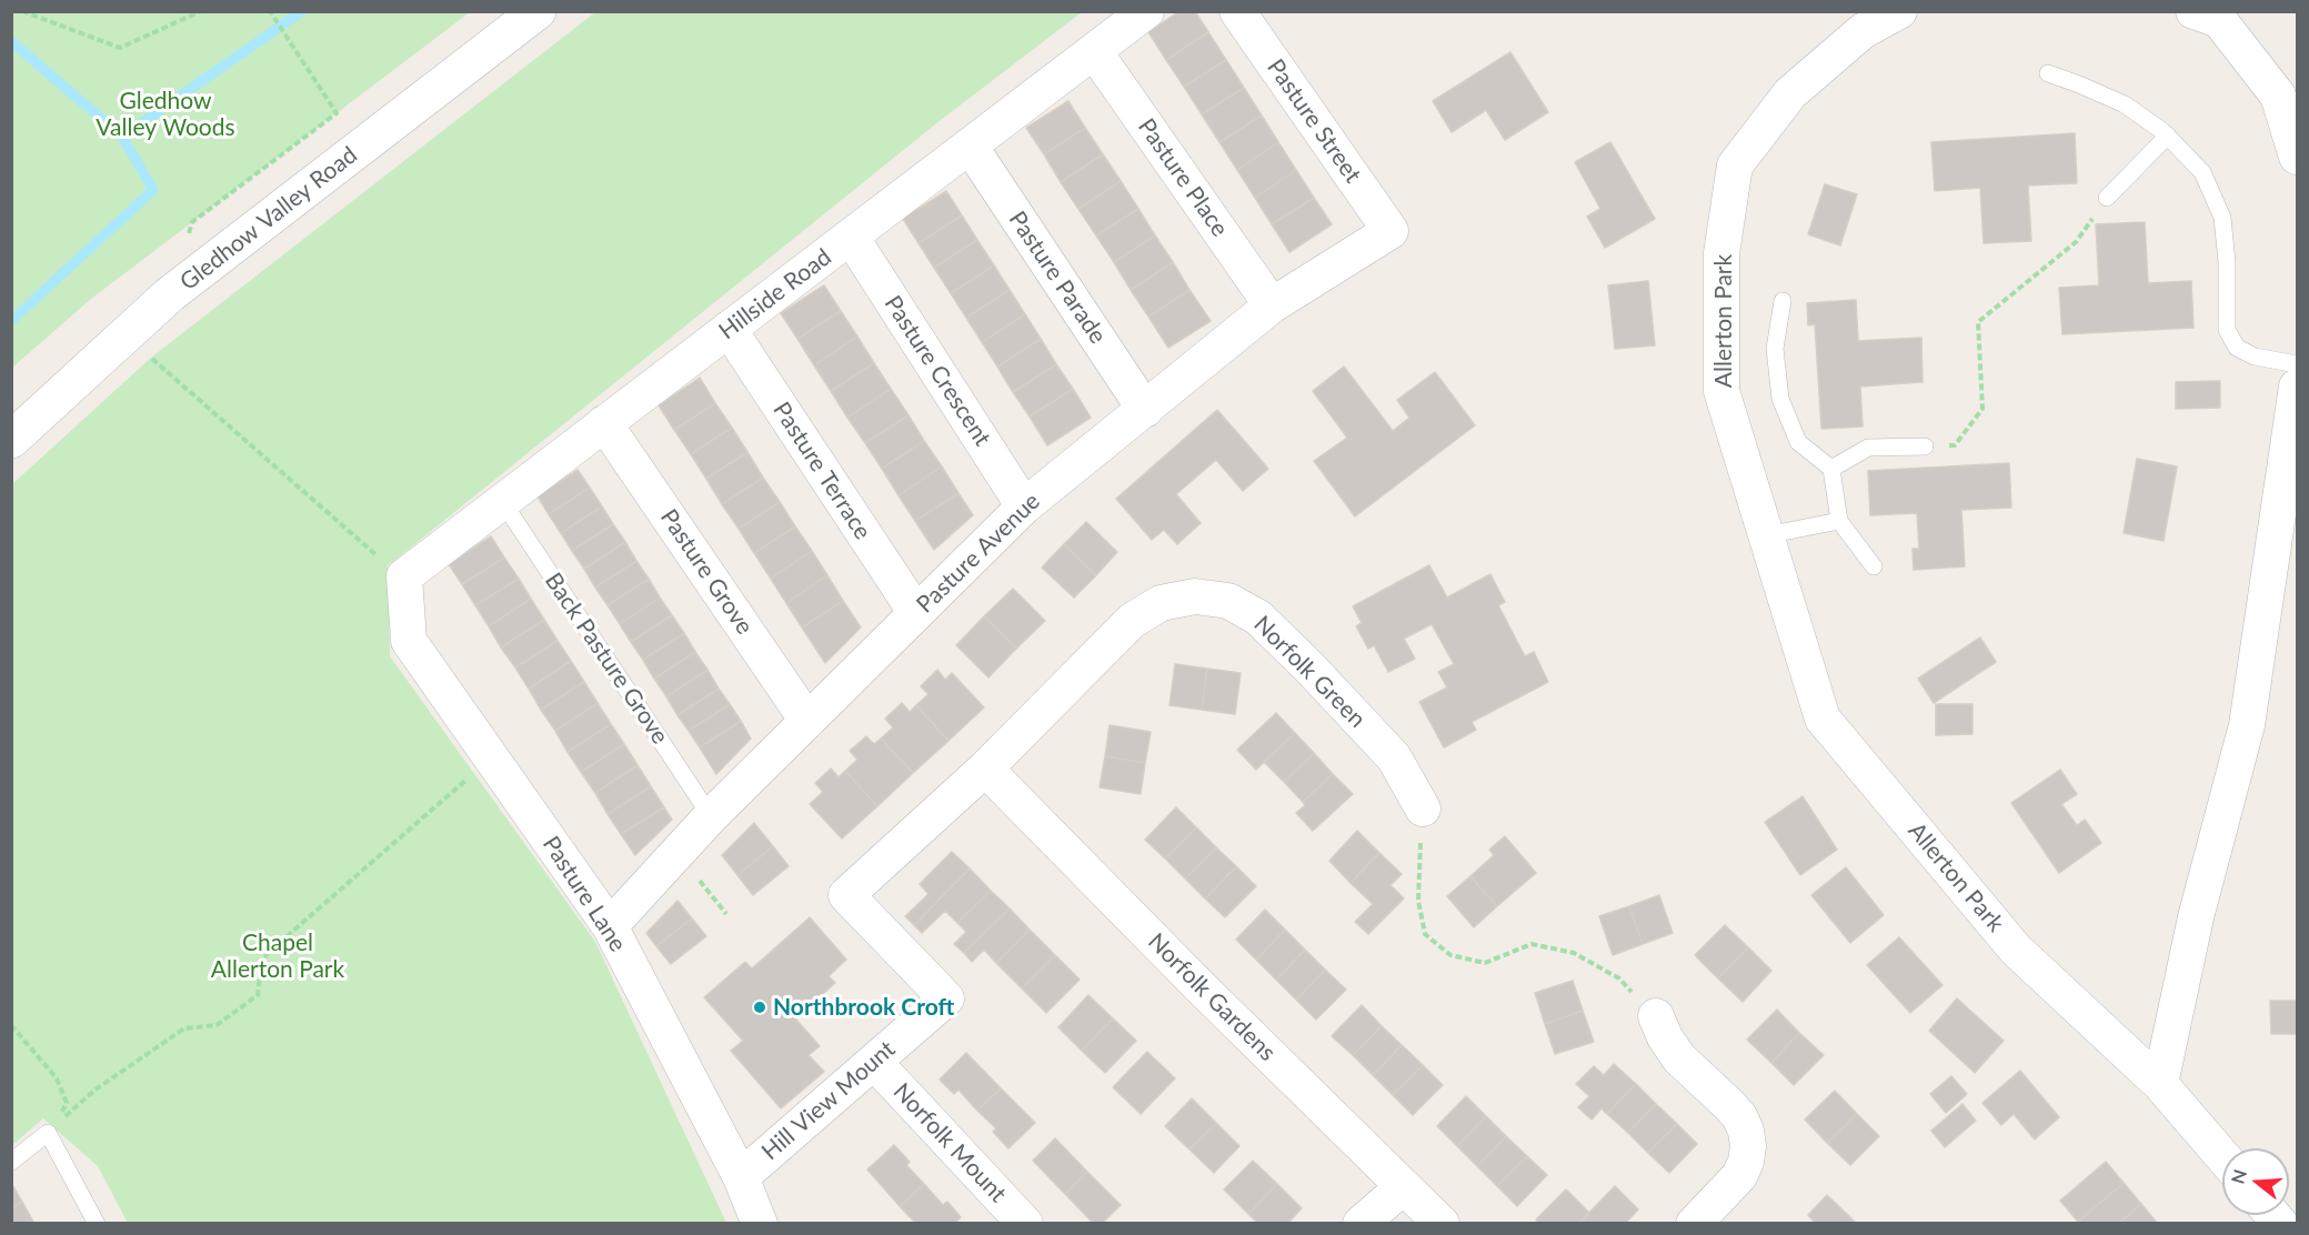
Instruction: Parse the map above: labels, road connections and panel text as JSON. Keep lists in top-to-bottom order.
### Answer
{
  "streets": {
    "street": [
      "Pasture Street",
      "Pasture Place",
      "Gledhow Valley Road",
      "Pasture Parade",
      "Hillside Road",
      "Allerton Park",
      "Pasture Crescent",
      "Pasture Terrace",
      "Pasture Avenue",
      "Pasture Grove",
      "Norfolk Green",
      "Pasture Lane",
      "Norfolk Gardens",
      "Hill View Mount",
      "Norfolk Mount"
    ],
    "lane": ["Back Pasture Grove"]
  },
  "crossings": [
    ["Pasture Street", "Pasture Avenue"],
    ["Pasture Place", "Hillside Road"],
    ["Pasture Place", "Pasture Avenue"],
    ["Pasture Parade", "Hillside Road"],
    ["Pasture Parade", "Pasture Avenue"],
    ["Hillside Road", "Pasture Crescent"],
    ["Hillside Road", "Pasture Terrace"],
    ["Hillside Road", "Pasture Grove"],
    ["Hillside Road", "Back Pasture Grove"],
    ["Hillside Road", "Pasture Lane"],
    ["Pasture Crescent", "Pasture Avenue"],
    ["Pasture Terrace", "Pasture Avenue"],
    ["Pasture Avenue", "Pasture Grove"],
    ["Pasture Avenue", "Back Pasture Grove"],
    ["Pasture Avenue", "Pasture Lane"],
    ["Norfolk Green", "Norfolk Gardens"],
    ["Norfolk Green", "Hill View Mount"],
    ["Pasture Lane", "Hill View Mount"],
    ["Hill View Mount", "Norfolk Mount"]
  ],
  "parks": ["Gledhow Valley Woods", "Chapel Allerton Park"],
  "places": ["Northbrook Croft"],
  "north": "left"
}
